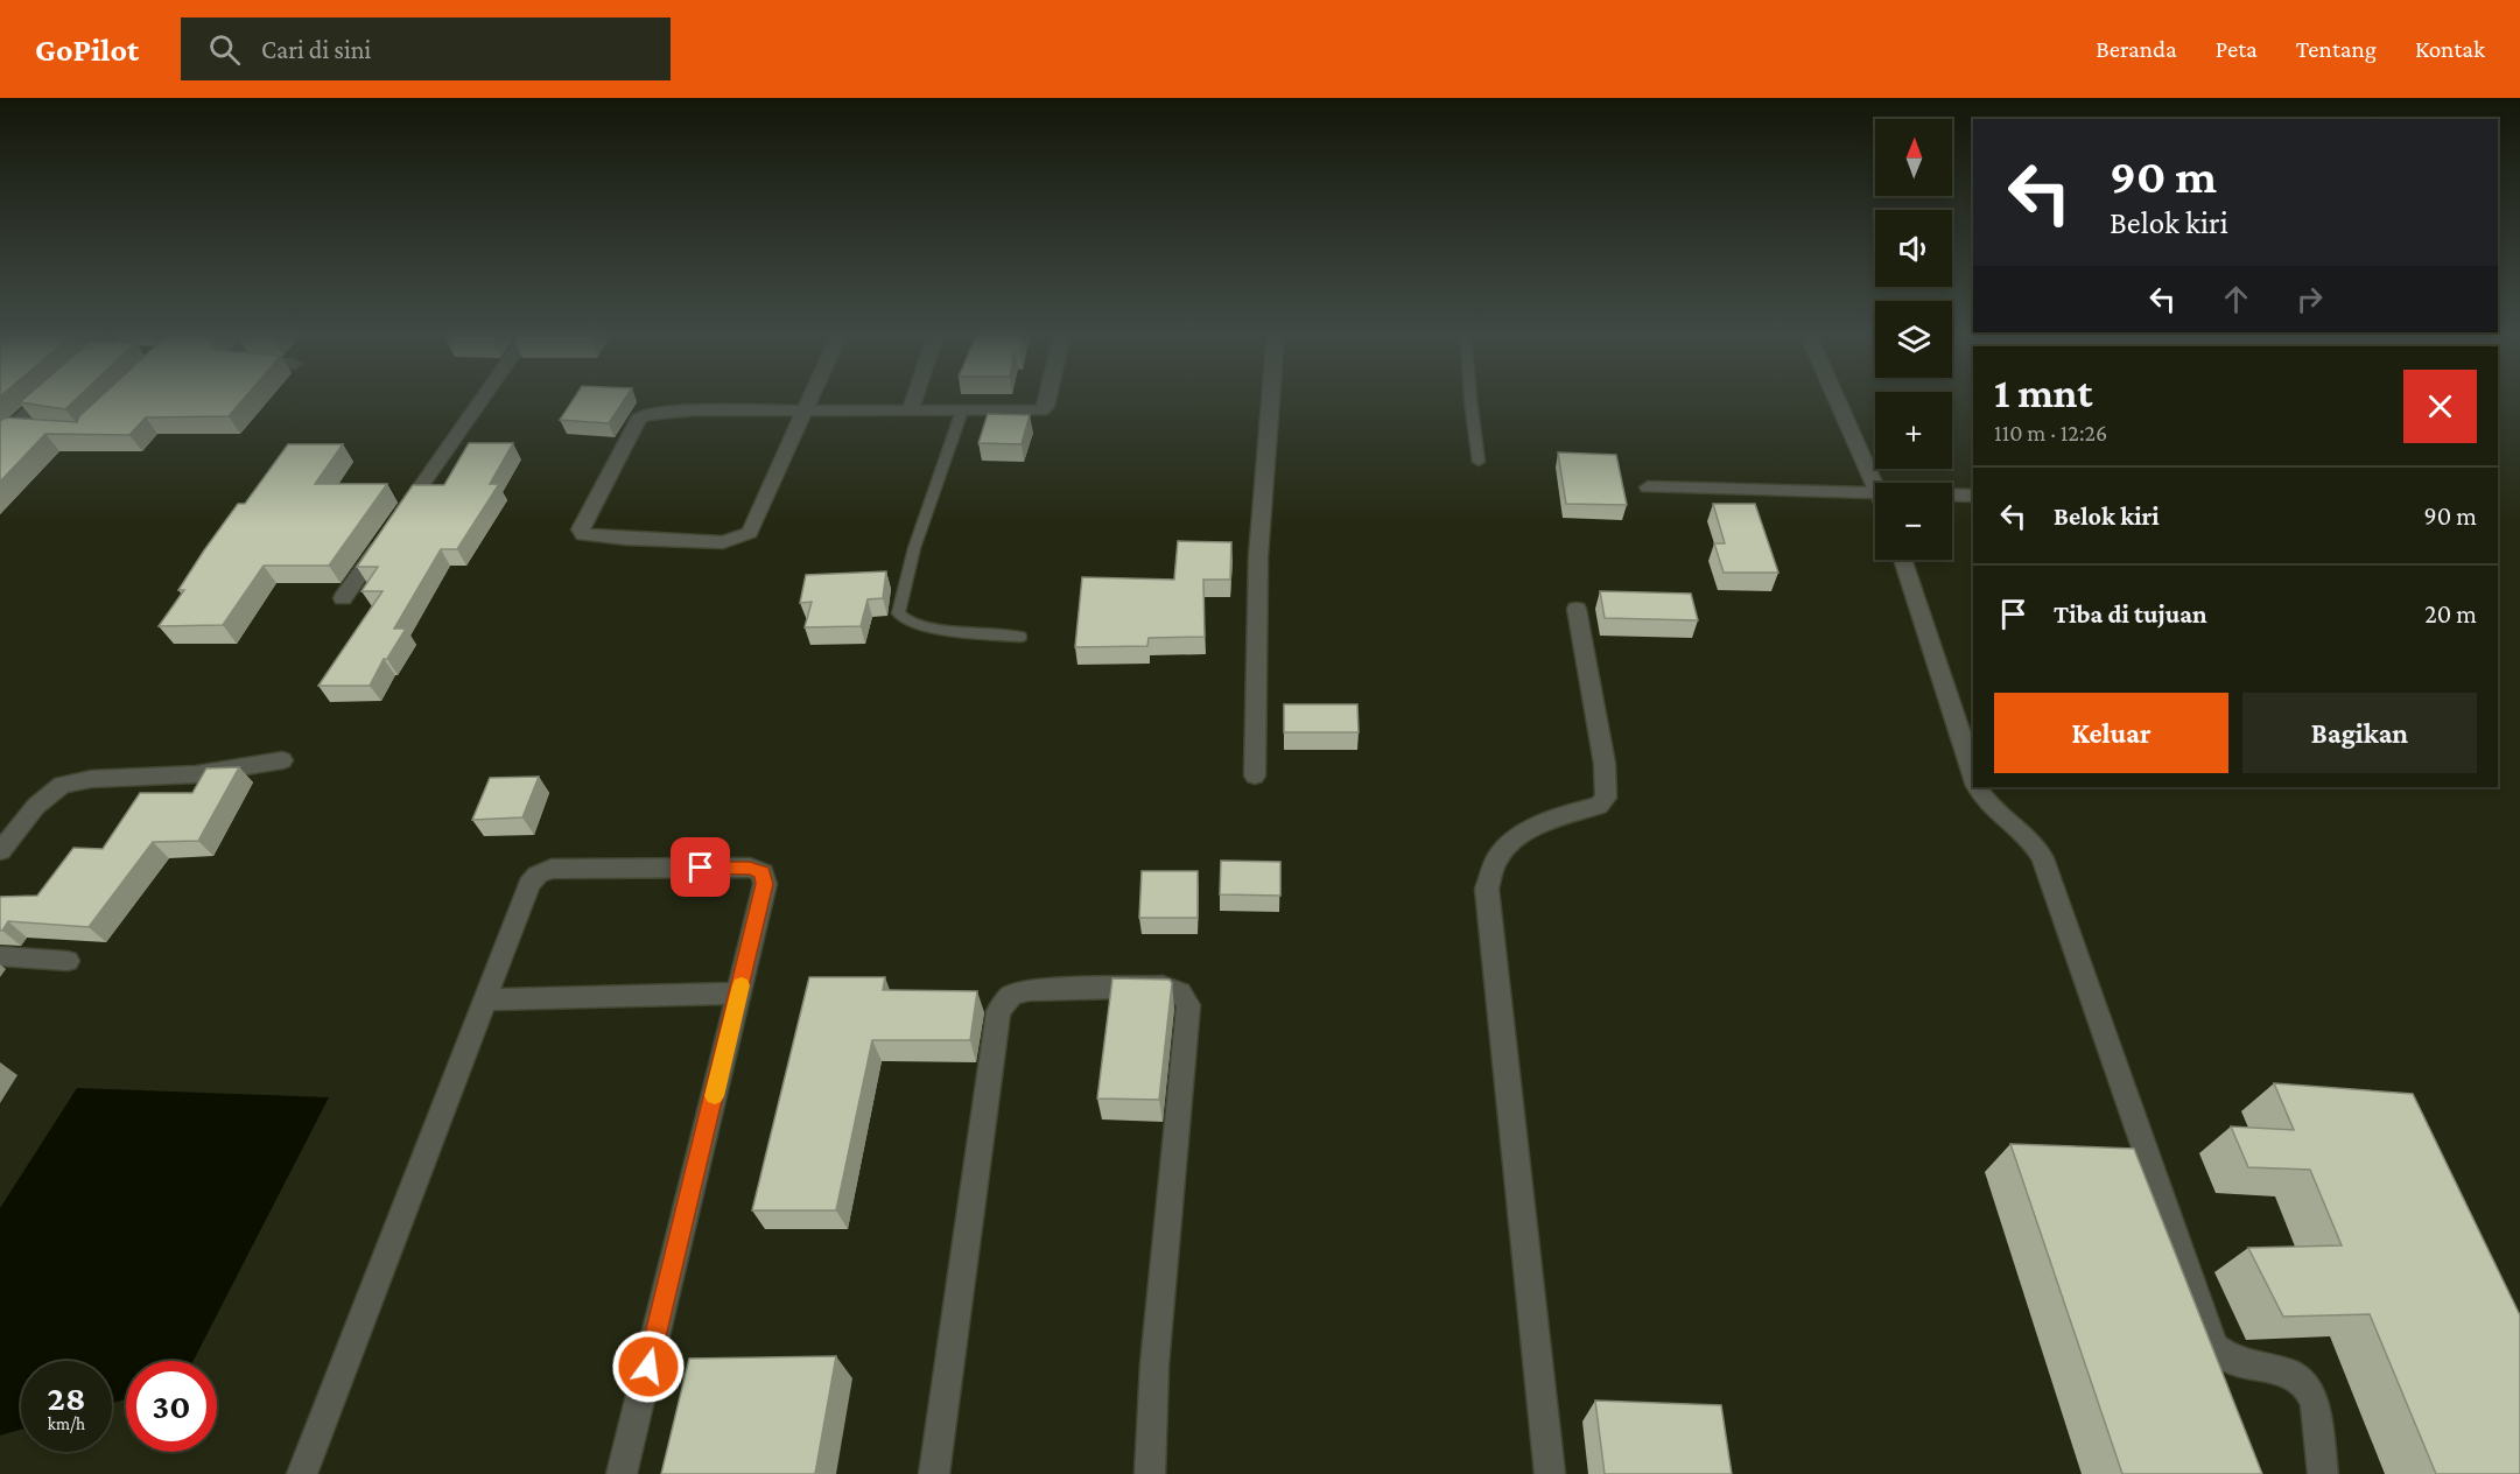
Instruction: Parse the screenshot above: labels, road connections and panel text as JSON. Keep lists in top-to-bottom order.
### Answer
{
  "north": "top",
  "page": {
    "header": "GoPilot",
    "search": "Cari di sini",
    "nav": [
      "Beranda",
      "Peta",
      "Tentang",
      "Kontak"
    ],
    "map_buttons": ["+", "−"],
    "turn": ["90 m", "Belok kiri"],
    "heading": ["1 mnt", "110 m · 12:26"],
    "list": [
      {
        "name": "Belok kiri",
        "value": "90 m"
      },
      {
        "name": "Tiba di tujuan",
        "value": "20 m"
      }
    ],
    "buttons": ["Keluar", "Bagikan"],
    "speed": "28 km/h",
    "limit": "30"
  }
}
